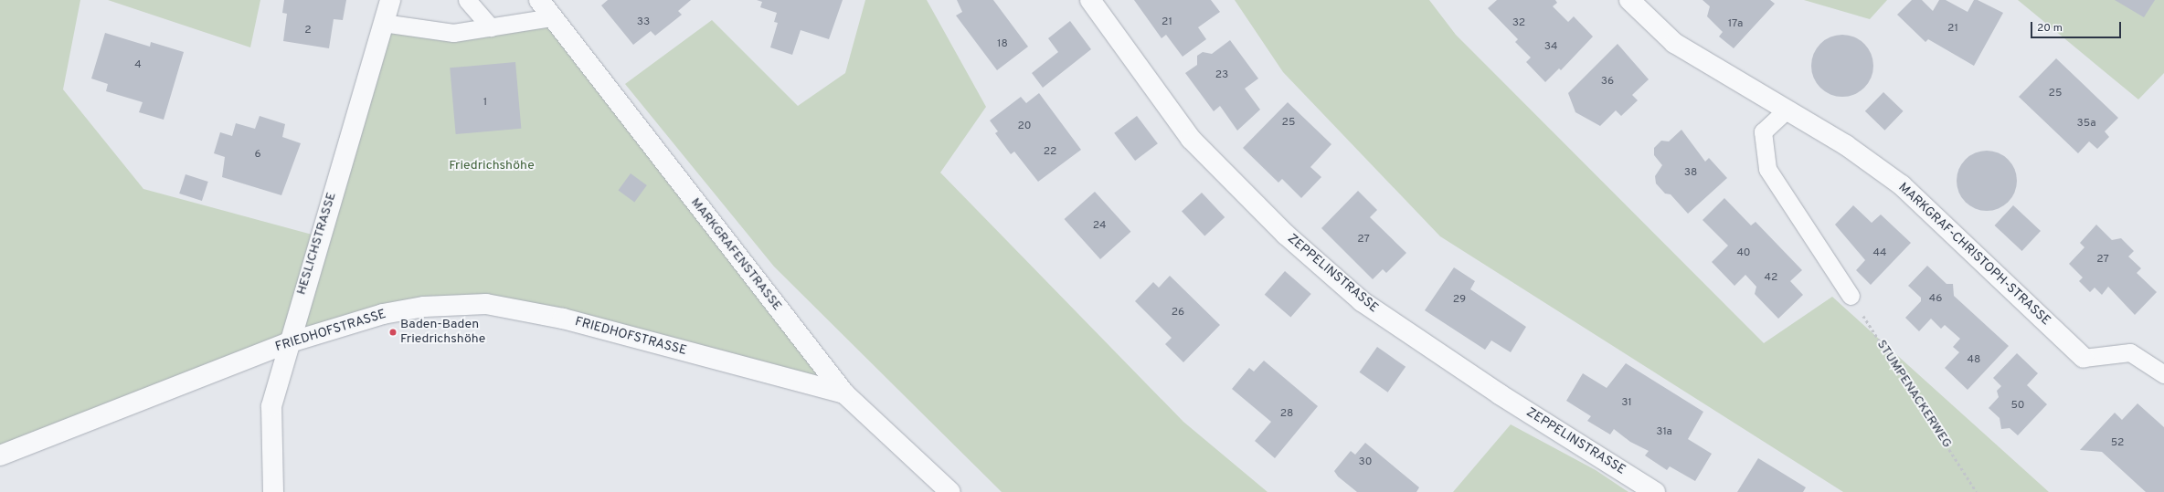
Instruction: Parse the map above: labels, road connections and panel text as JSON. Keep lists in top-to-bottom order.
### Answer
{
  "streets": {
    "street": [
      "HESLICHSTRASSE",
      "MARKGRAFENSTRASSE",
      "MARKGRAF-CHRISTOPH-STRASSE",
      "ZEPPELINSTRASSE",
      "FRIEDHOFSTRASSE"
    ],
    "path": ["STUMPENACKERWEG"]
  },
  "crossings": [
    ["HESLICHSTRASSE", "FRIEDHOFSTRASSE"],
    ["MARKGRAFENSTRASSE", "FRIEDHOFSTRASSE"]
  ],
  "parks": ["Friedrichshöhe"],
  "places": ["Baden-Baden Friedrichshöhe"],
  "house_numbers": [
    "33",
    "21",
    "32",
    "17a",
    "21",
    "2",
    "18",
    "34",
    "4",
    "23",
    "36",
    "25",
    "1",
    "25",
    "35a",
    "20",
    "22",
    "6",
    "38",
    "24",
    "27",
    "40",
    "44",
    "27",
    "42",
    "46",
    "29",
    "26",
    "48",
    "31",
    "50",
    "28",
    "31a",
    "52",
    "30"
  ],
  "scale_bar": "20 m"
}
